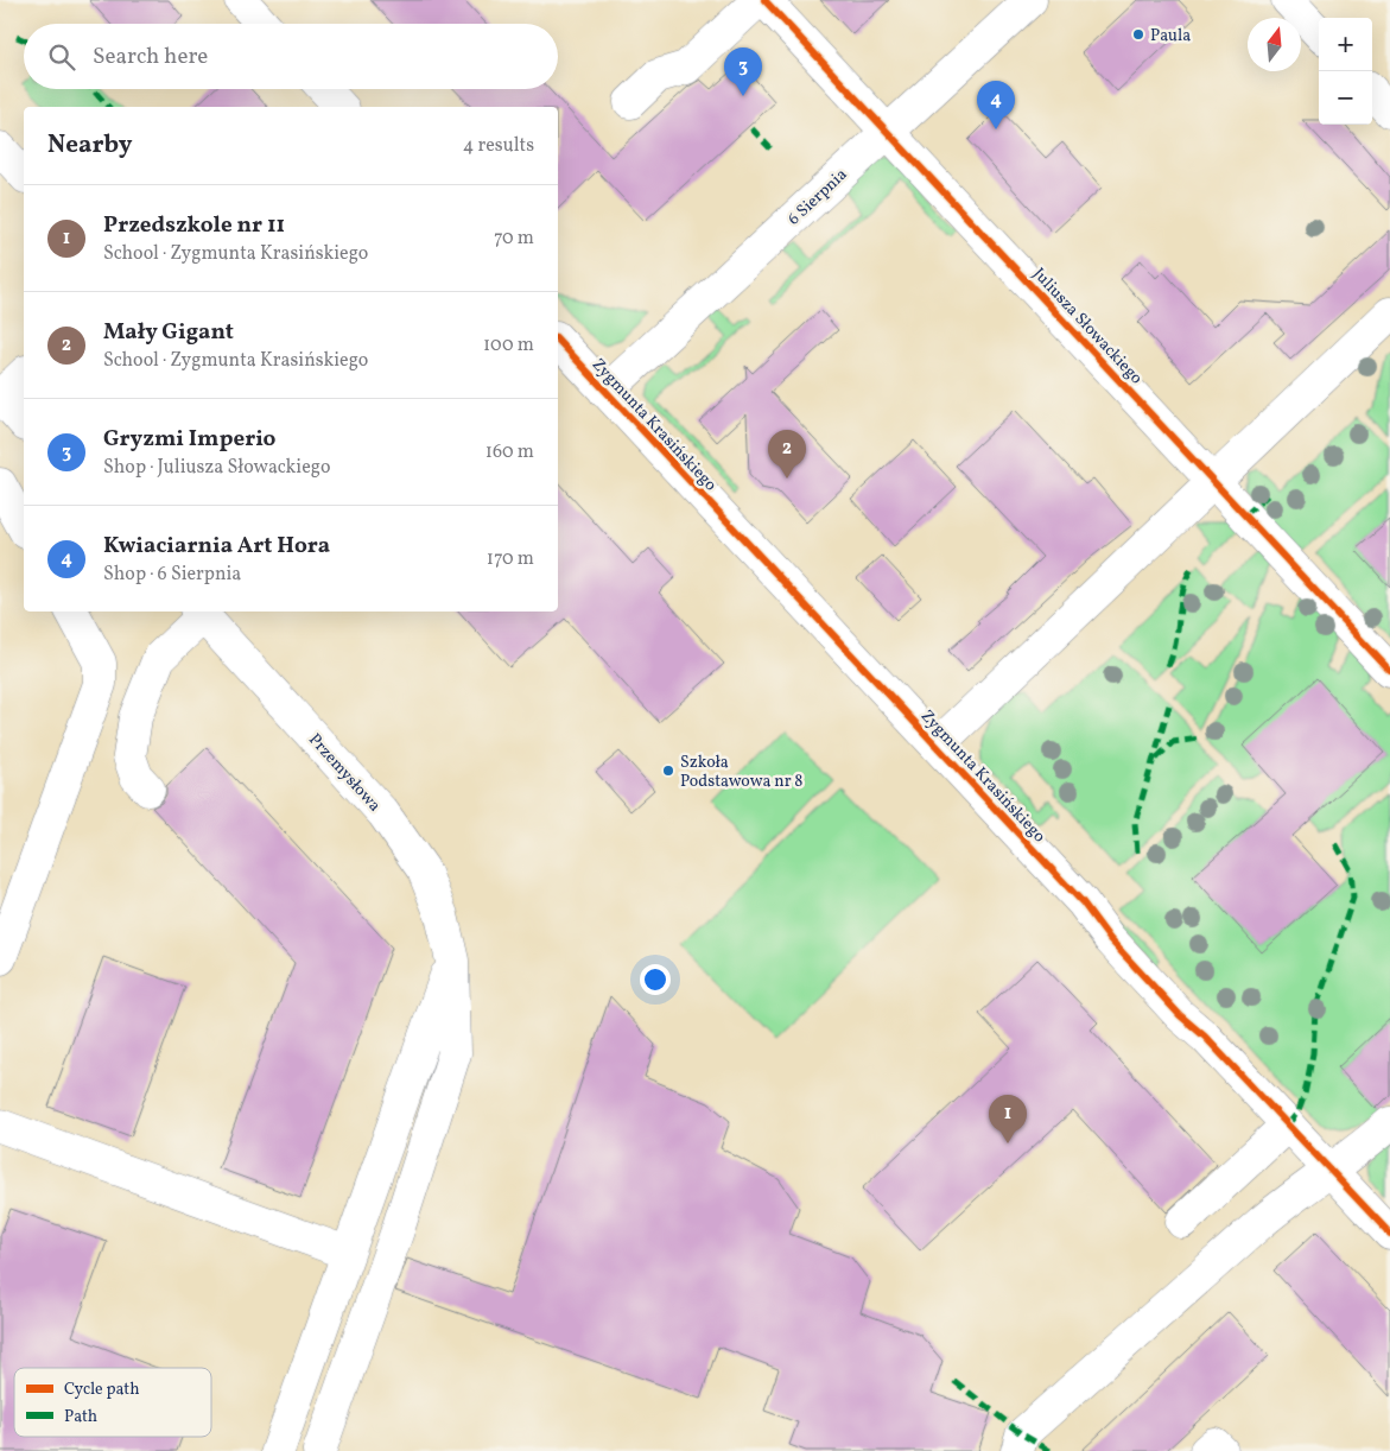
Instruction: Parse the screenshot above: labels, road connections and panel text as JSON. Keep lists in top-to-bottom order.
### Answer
{
  "streets": {
    "street": [
      "6 Sierpnia",
      "Juliusza Słowackiego",
      "Zygmunta Krasińskiego",
      "Przemysłowa"
    ]
  },
  "crossings": [
    ["6 Sierpnia", "Juliusza Słowackiego"],
    ["6 Sierpnia", "Zygmunta Krasińskiego"]
  ],
  "places": ["Paula", "Szkoła Podstawowa nr 8"],
  "legend": ["Cycle path", "Path"],
  "north": "top",
  "page": {
    "map_buttons": ["+", "−"],
    "search": "Search here",
    "pins": [
      "3",
      "4",
      "2",
      "1"
    ],
    "heading": ["Nearby", "4 results"],
    "list": [
      {
        "mark": "1",
        "name": "Przedszkole nr 11",
        "note": "School · Zygmunta Krasińskiego",
        "value": "70 m"
      },
      {
        "mark": "2",
        "name": "Mały Gigant",
        "note": "School · Zygmunta Krasińskiego",
        "value": "100 m"
      },
      {
        "mark": "3",
        "name": "Gryzmi Imperio",
        "note": "Shop · Juliusza Słowackiego",
        "value": "160 m"
      },
      {
        "mark": "4",
        "name": "Kwiaciarnia Art Hora",
        "note": "Shop · 6 Sierpnia",
        "value": "170 m"
      }
    ]
  }
}
